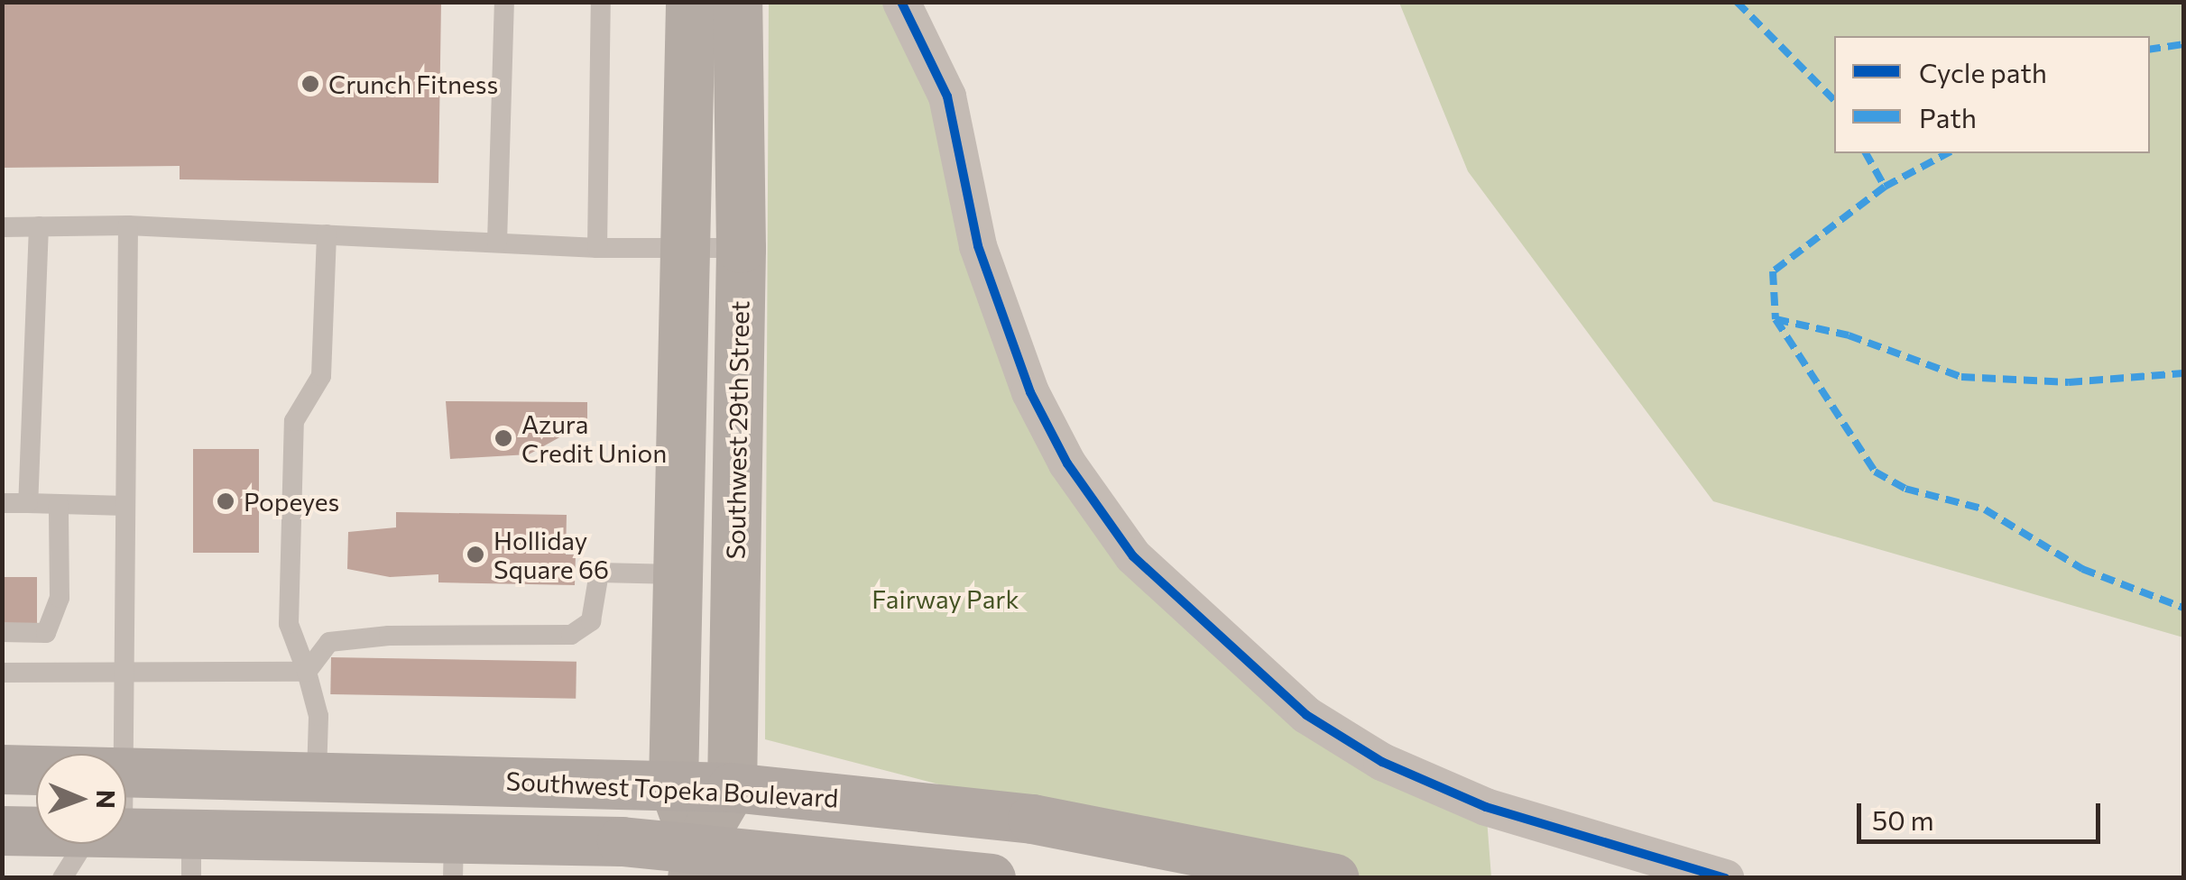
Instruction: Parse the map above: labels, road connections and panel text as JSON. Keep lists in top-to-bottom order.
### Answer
{
  "streets": {
    "main road": ["Southwest 29th Street", "Southwest Topeka Boulevard"]
  },
  "crossings": [
    ["Southwest 29th Street", "Southwest Topeka Boulevard"]
  ],
  "parks": ["Fairway Park"],
  "places": [
    "Crunch Fitness",
    "Azura Credit Union",
    "Popeyes",
    "Holliday Square 66"
  ],
  "legend": ["Cycle path", "Path"],
  "scale_bar": "50 m",
  "north": "right"
}
